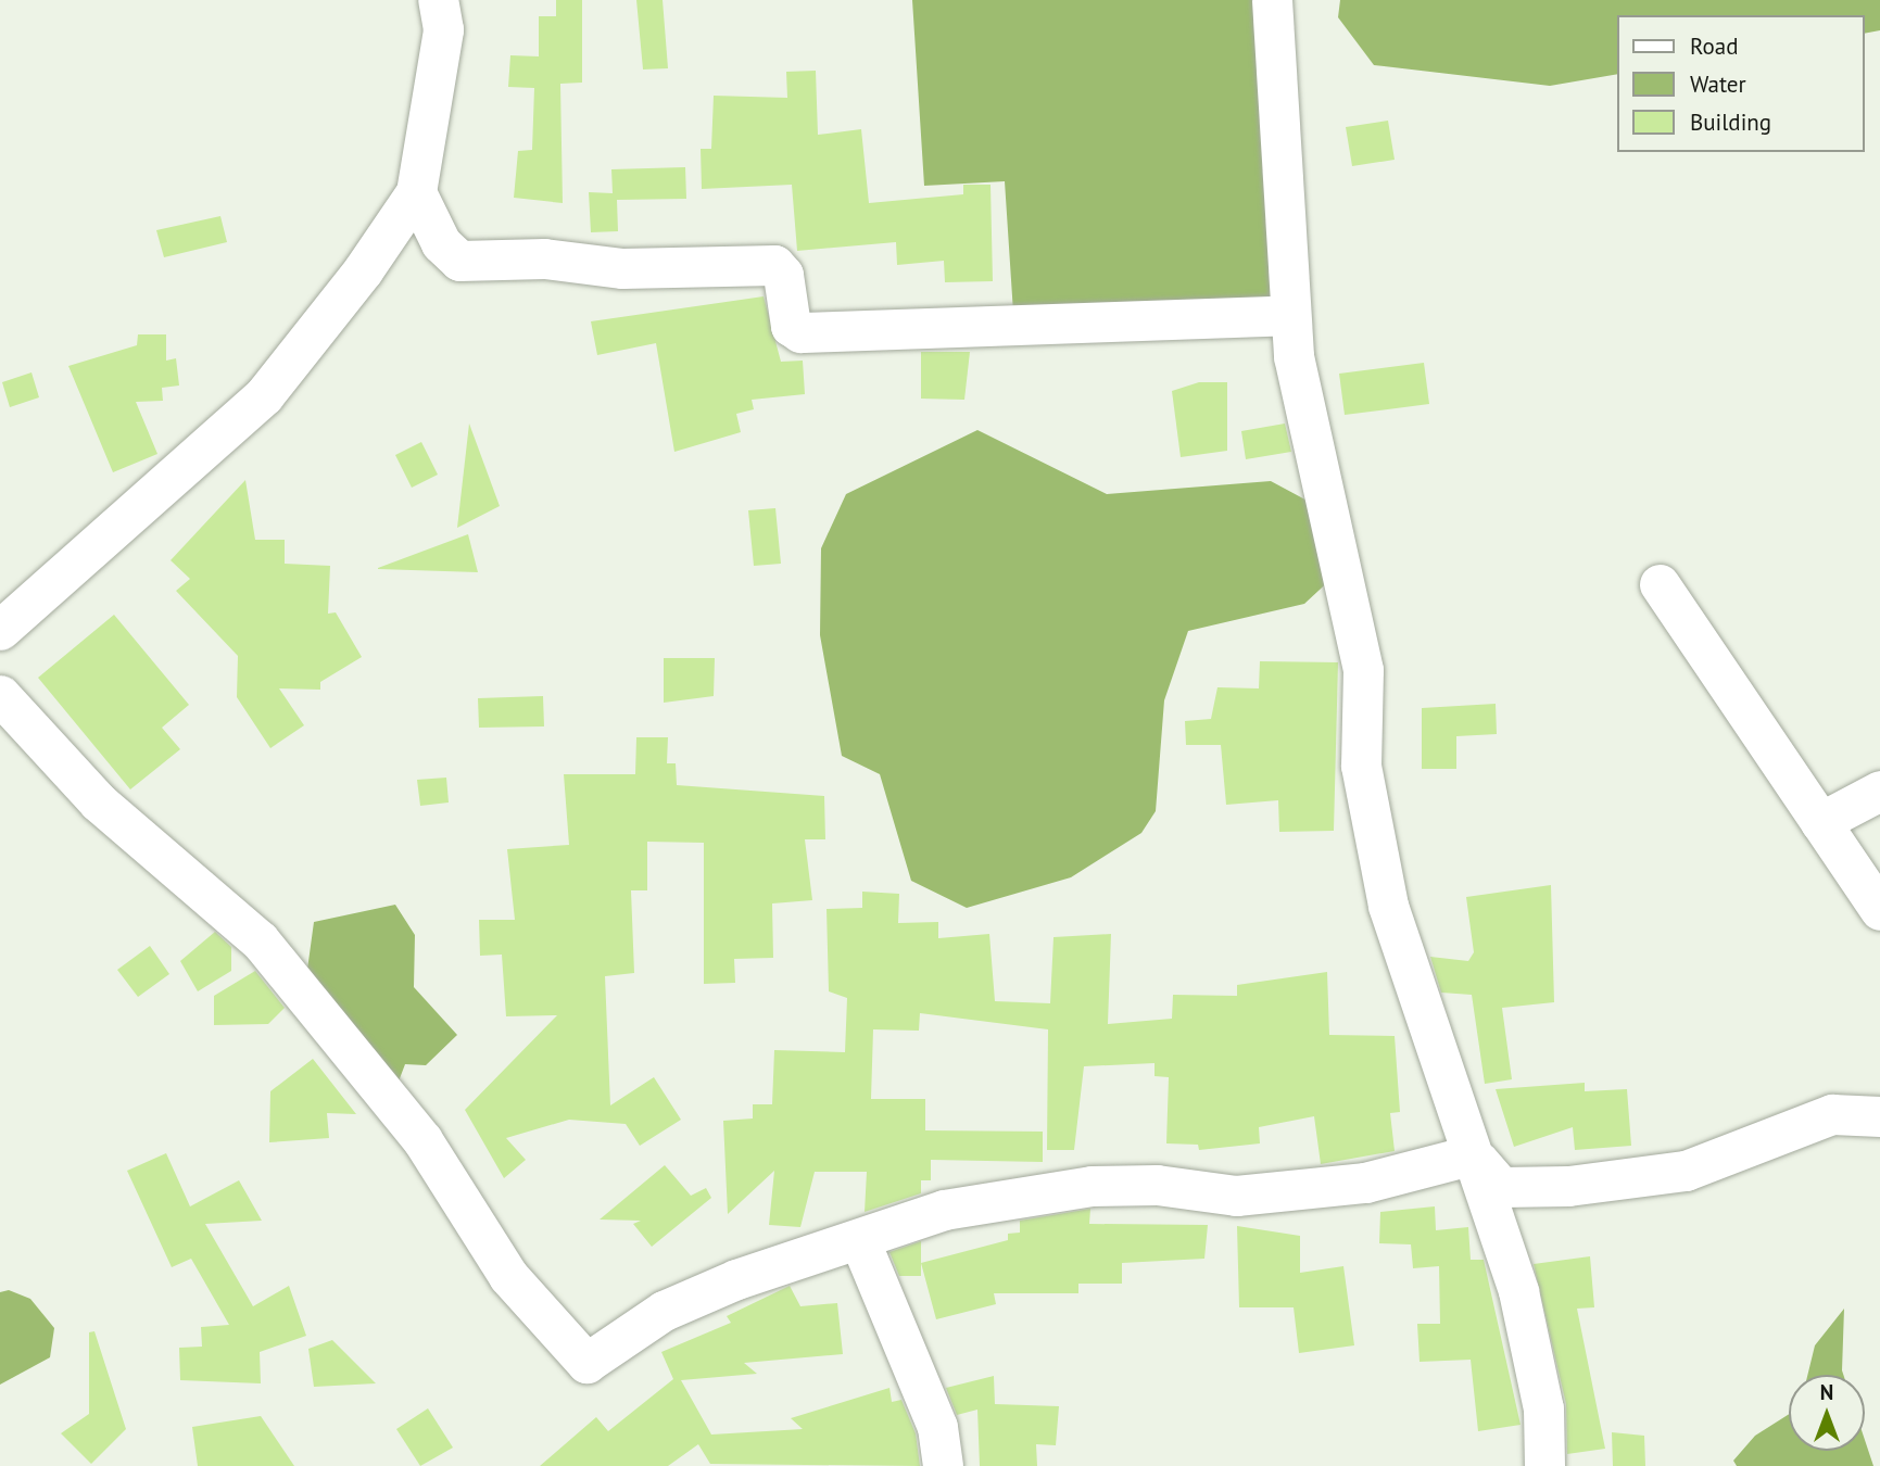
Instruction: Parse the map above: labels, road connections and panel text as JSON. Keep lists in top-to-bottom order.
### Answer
{
  "legend": ["Road", "Water", "Building"],
  "north": "top"
}
